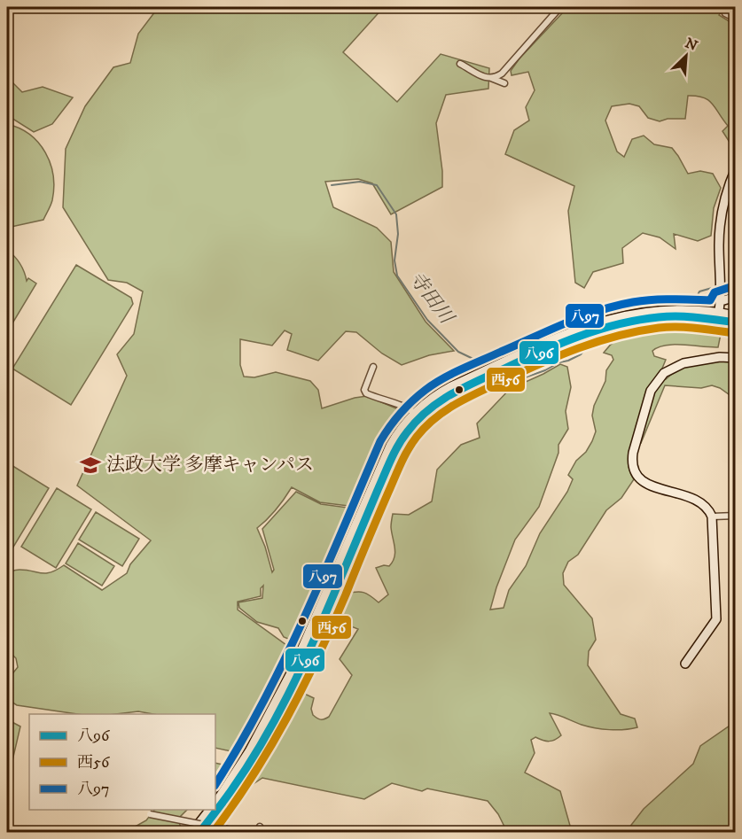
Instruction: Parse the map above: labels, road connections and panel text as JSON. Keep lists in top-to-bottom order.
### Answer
{
  "water": ["寺田川"],
  "places": {
    "school or university": ["法政大学 多摩キャンパス"]
  },
  "lines": ["transit line 八97", "transit line 八96", "transit line 西56"],
  "legend": ["八96", "西56", "八97"],
  "north": "top right"
}
